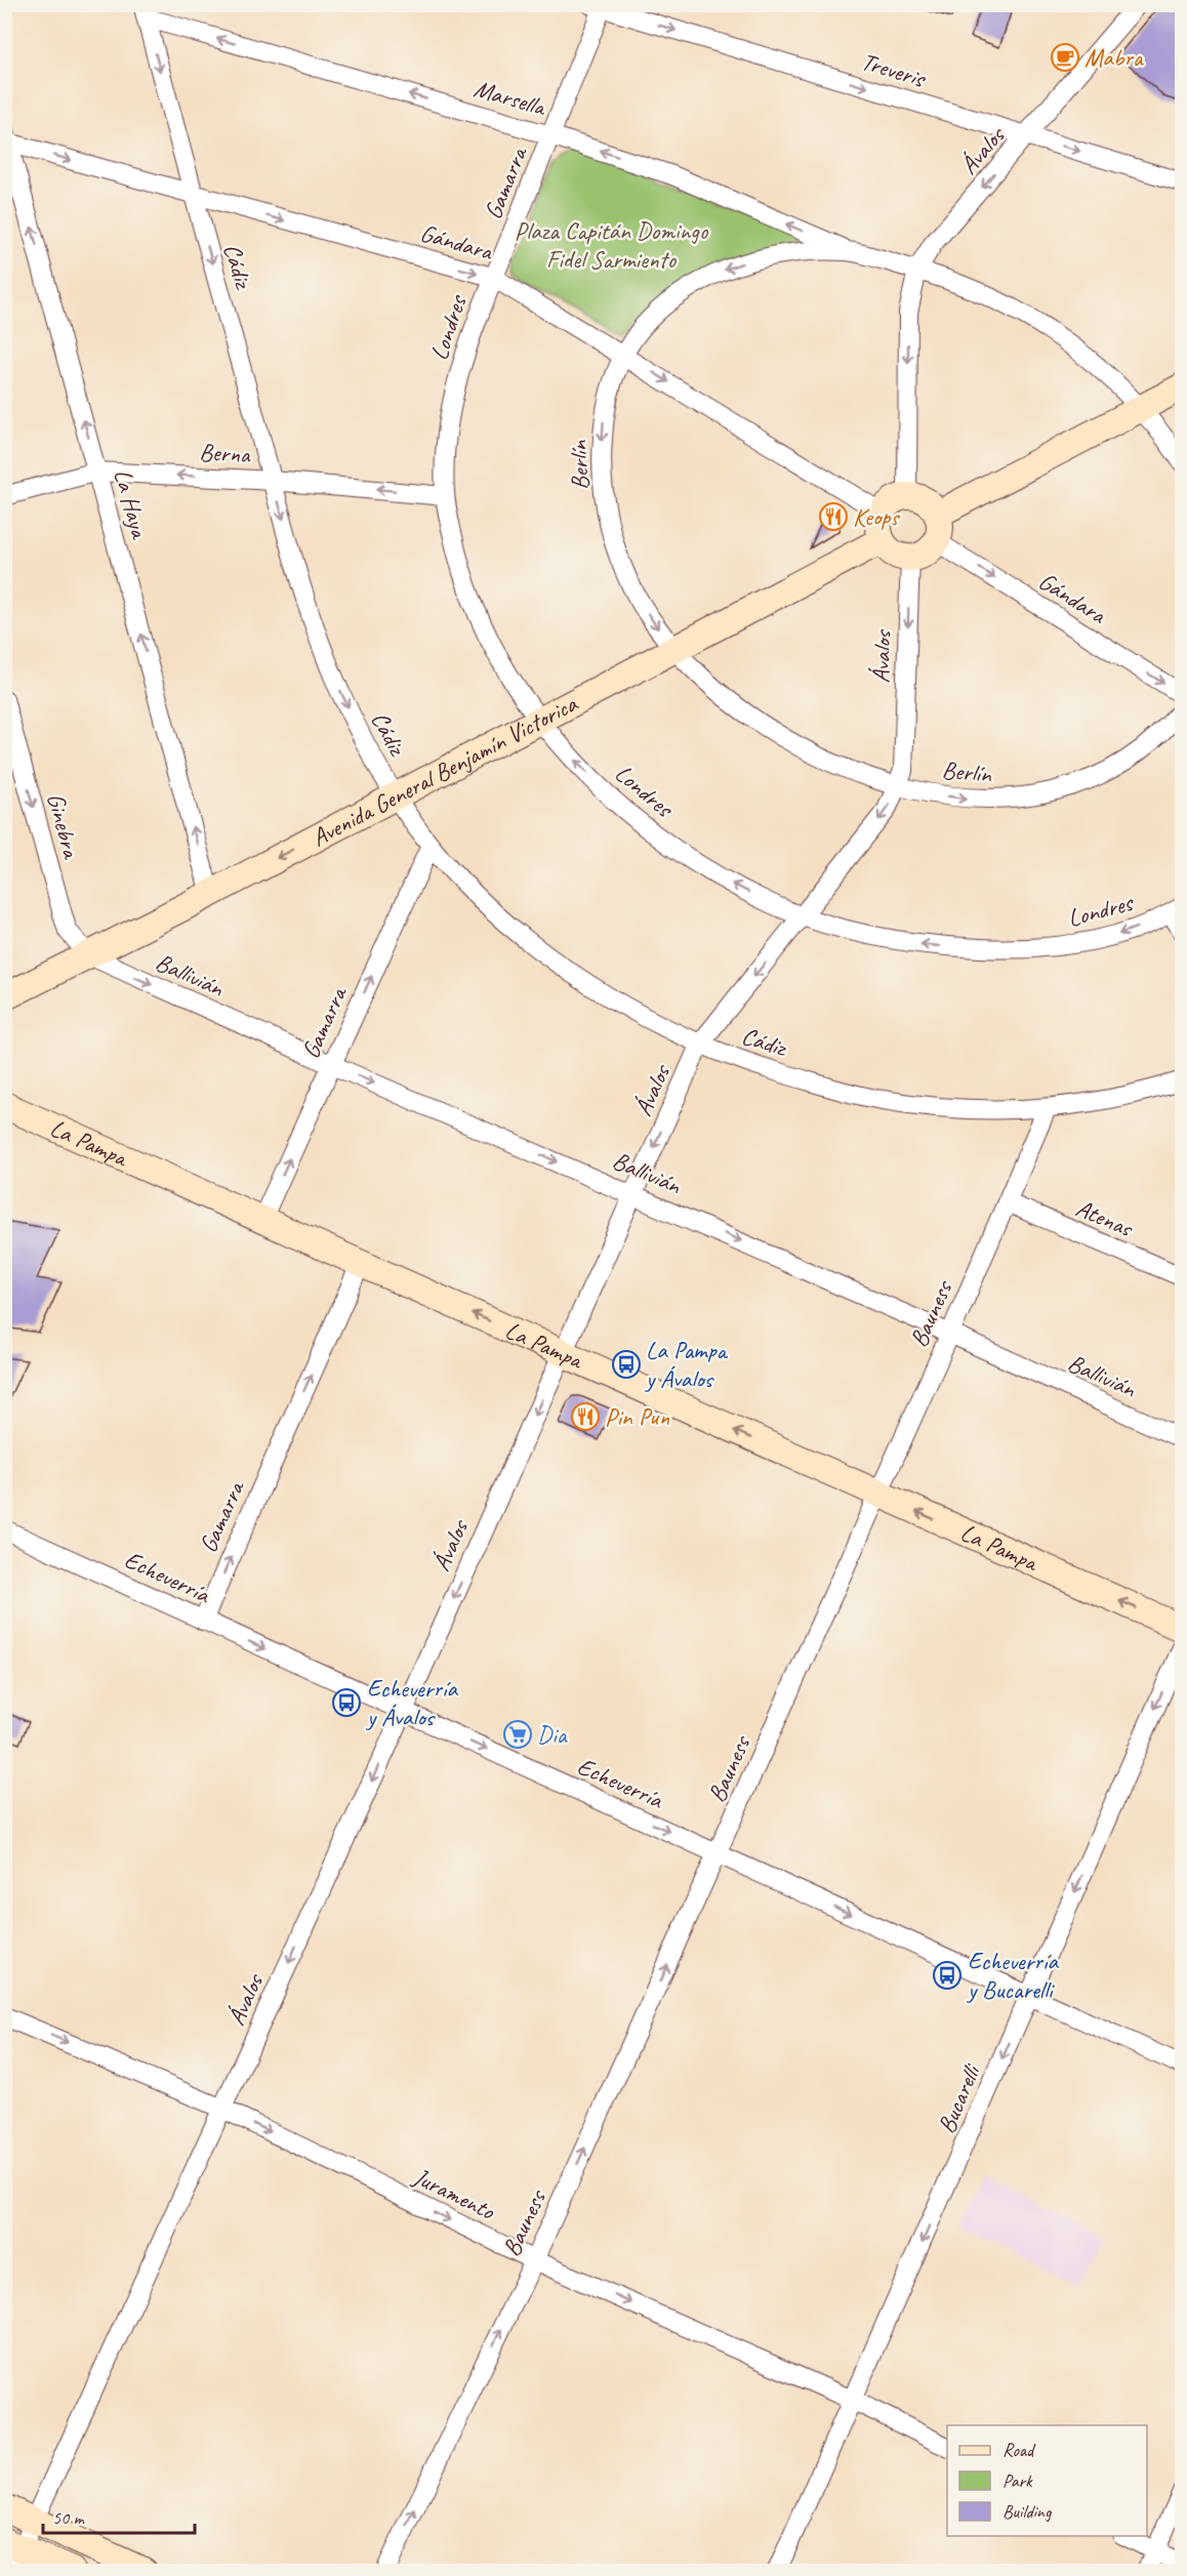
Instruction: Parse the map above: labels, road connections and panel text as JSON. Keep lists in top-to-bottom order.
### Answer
{
  "streets": {
    "street": [
      "Treveris",
      "Marsella",
      "Ávalos",
      "Gamarra",
      "Gándara",
      "Cádiz",
      "Londres",
      "Berna",
      "Berlín",
      "La Haya",
      "Avenida General Benjamín Victorica",
      "Ginebra",
      "Ballivián",
      "La Pampa",
      "Atenas",
      "Bauness",
      "Echeverría",
      "Bucarelli",
      "Juramento"
    ]
  },
  "crossings": [
    ["Treveris", "Ávalos"],
    ["Treveris", "Gamarra"],
    ["Marsella", "Gamarra"],
    ["Marsella", "Cádiz"],
    ["Marsella", "Berlín"],
    ["Ávalos", "Gándara"],
    ["Ávalos", "Cádiz"],
    ["Ávalos", "Londres"],
    ["Ávalos", "Berlín"],
    ["Ávalos", "Avenida General Benjamín Victorica"],
    ["Ávalos", "Ballivián"],
    ["Ávalos", "La Pampa"],
    ["Ávalos", "Echeverría"],
    ["Ávalos", "Juramento"],
    ["Gamarra", "Gándara"],
    ["Gamarra", "Cádiz"],
    ["Gamarra", "Londres"],
    ["Gamarra", "Ballivián"],
    ["Gamarra", "La Pampa"],
    ["Gamarra", "Echeverría"],
    ["Gándara", "Cádiz"],
    ["Gándara", "Londres"],
    ["Gándara", "Berlín"],
    ["Gándara", "La Haya"],
    ["Gándara", "Avenida General Benjamín Victorica"],
    ["Cádiz", "Berna"],
    ["Cádiz", "Avenida General Benjamín Victorica"],
    ["Cádiz", "Bauness"],
    ["Londres", "Berna"],
    ["Londres", "Avenida General Benjamín Victorica"],
    ["Berna", "La Haya"],
    ["Berlín", "Avenida General Benjamín Victorica"],
    ["La Haya", "Avenida General Benjamín Victorica"],
    ["Avenida General Benjamín Victorica", "Ginebra"],
    ["Avenida General Benjamín Victorica", "Ballivián"],
    ["Ginebra", "Ballivián"],
    ["Ballivián", "Bauness"],
    ["La Pampa", "Bauness"],
    ["Atenas", "Bauness"],
    ["Bauness", "Echeverría"],
    ["Bauness", "Juramento"],
    ["Echeverría", "Bucarelli"],
    ["Bucarelli", "Juramento"]
  ],
  "one_way": [
    "Treveris",
    "Marsella",
    "Ávalos",
    "Gamarra",
    "Gándara",
    "Cádiz",
    "Londres",
    "Berna",
    "La Haya",
    "Ginebra",
    "Ballivián",
    "La Pampa",
    "Bauness",
    "Echeverría",
    "Bucarelli",
    "Juramento"
  ],
  "parks": ["Plaza Capitán Domingo Fidel Sarmiento"],
  "places": {
    "cafe": ["Mabra"],
    "restaurant": ["Keops", "Pin Pun"],
    "bus stop": ["La Pampa y Ávalos", "Echeverría y Ávalos", "Echeverría y Bucarelli"],
    "supermarket": ["Dia"]
  },
  "legend": ["Road", "Park", "Building"],
  "scale_bar": "50 m"
}
